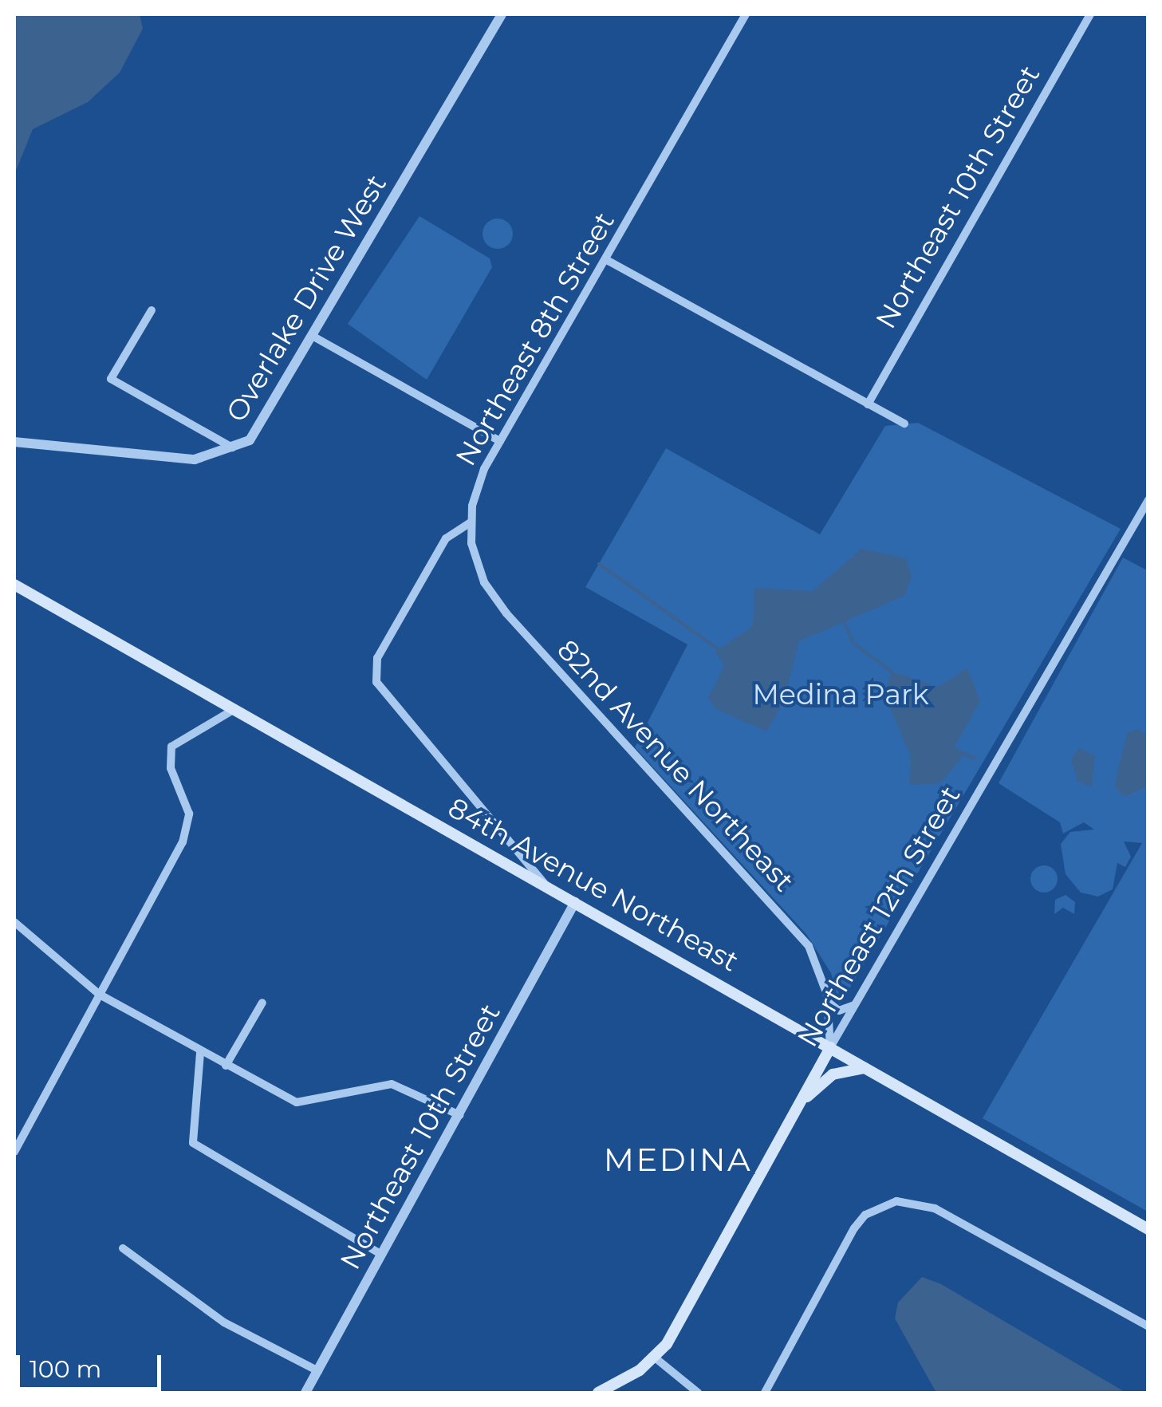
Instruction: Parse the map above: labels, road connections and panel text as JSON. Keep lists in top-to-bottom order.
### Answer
{
  "streets": {
    "main road": ["84th Avenue Northeast", "Northeast 12th Street"],
    "street": [
      "Northeast 10th Street",
      "Overlake Drive West",
      "Northeast 8th Street",
      "82nd Avenue Northeast"
    ]
  },
  "crossings": [
    ["Northeast 10th Street", "84th Avenue Northeast"],
    ["Northeast 8th Street", "82nd Avenue Northeast"],
    ["82nd Avenue Northeast", "84th Avenue Northeast"],
    ["82nd Avenue Northeast", "Northeast 12th Street"],
    ["84th Avenue Northeast", "Northeast 12th Street"]
  ],
  "districts": ["MEDINA"],
  "parks": ["Medina Park"],
  "scale_bar": "100 m"
}
